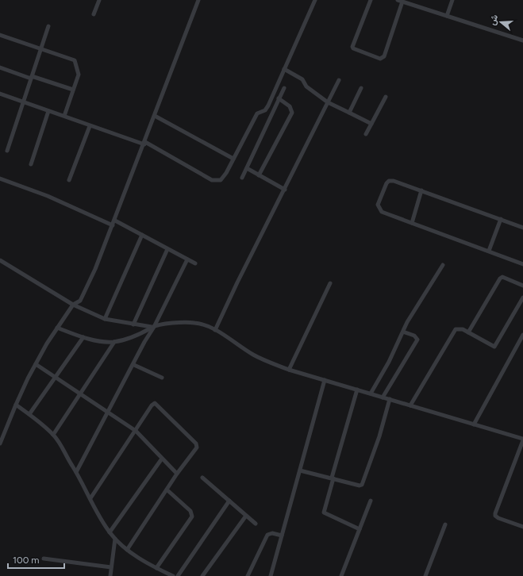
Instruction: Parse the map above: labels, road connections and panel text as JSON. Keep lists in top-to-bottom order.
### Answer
{
  "scale_bar": "100 m",
  "north": "left"
}
